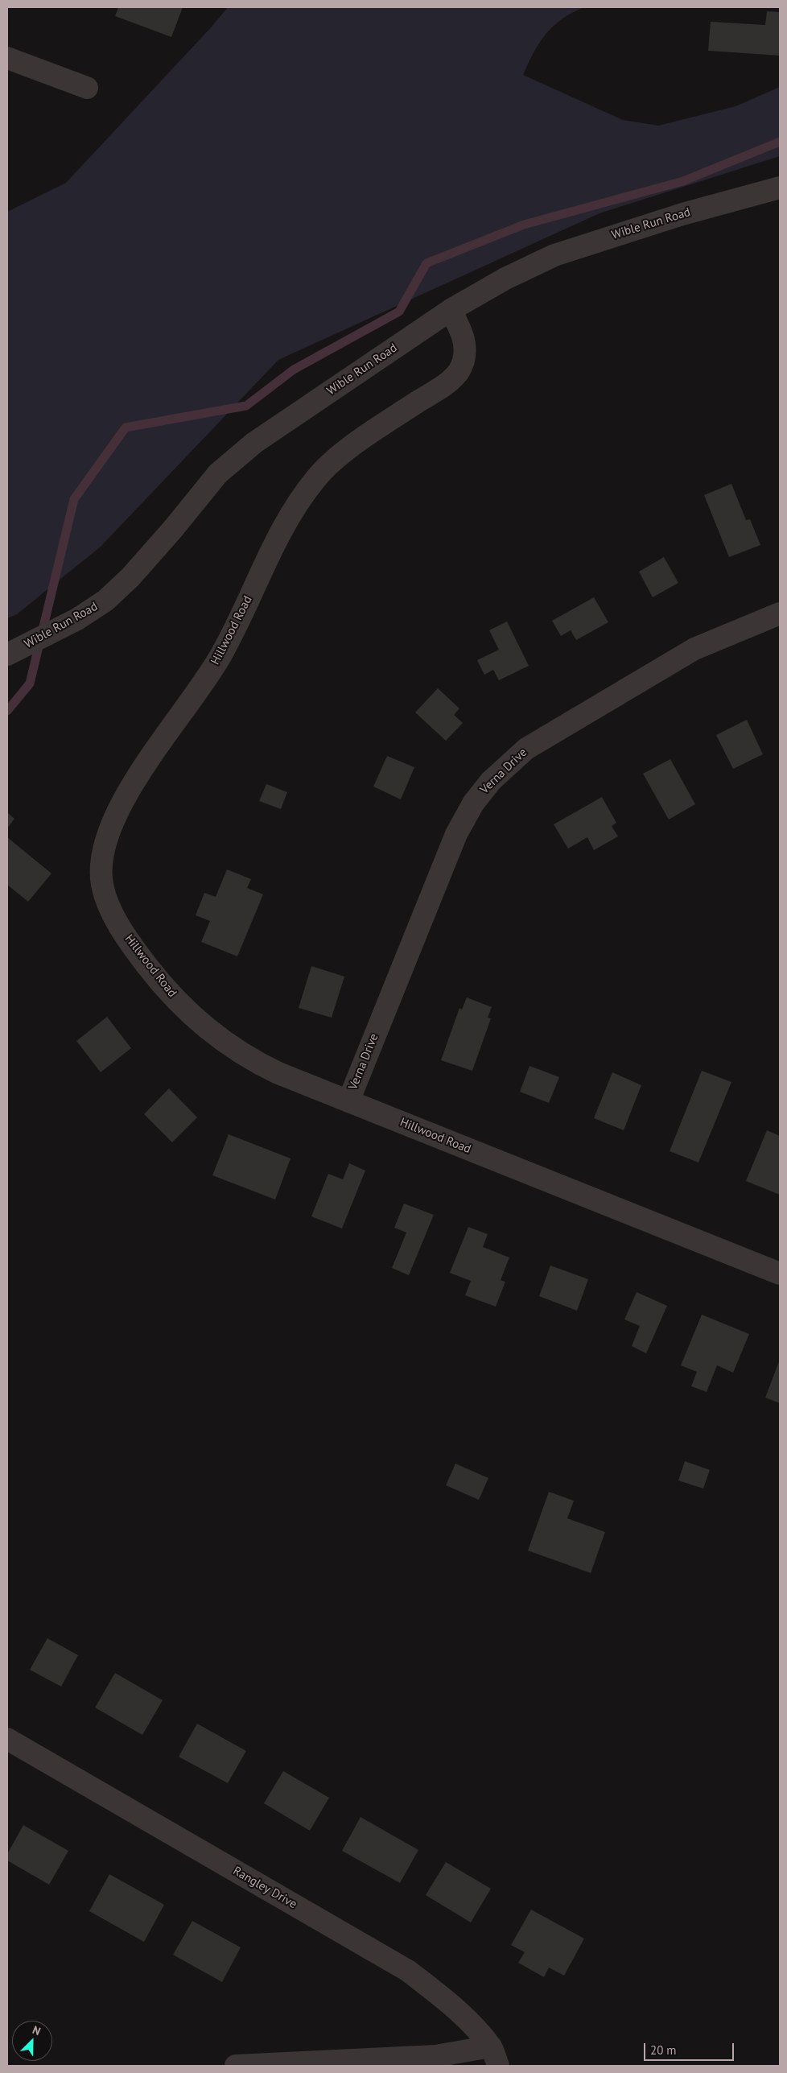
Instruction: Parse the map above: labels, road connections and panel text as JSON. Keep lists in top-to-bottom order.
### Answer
{
  "streets": {
    "street": [
      "Wible Run Road",
      "Hillwood Road",
      "Verna Drive",
      "Rangley Drive"
    ]
  },
  "crossings": [
    ["Wible Run Road", "Hillwood Road"],
    ["Hillwood Road", "Verna Drive"]
  ],
  "scale_bar": "20 m",
  "north": "top right"
}
